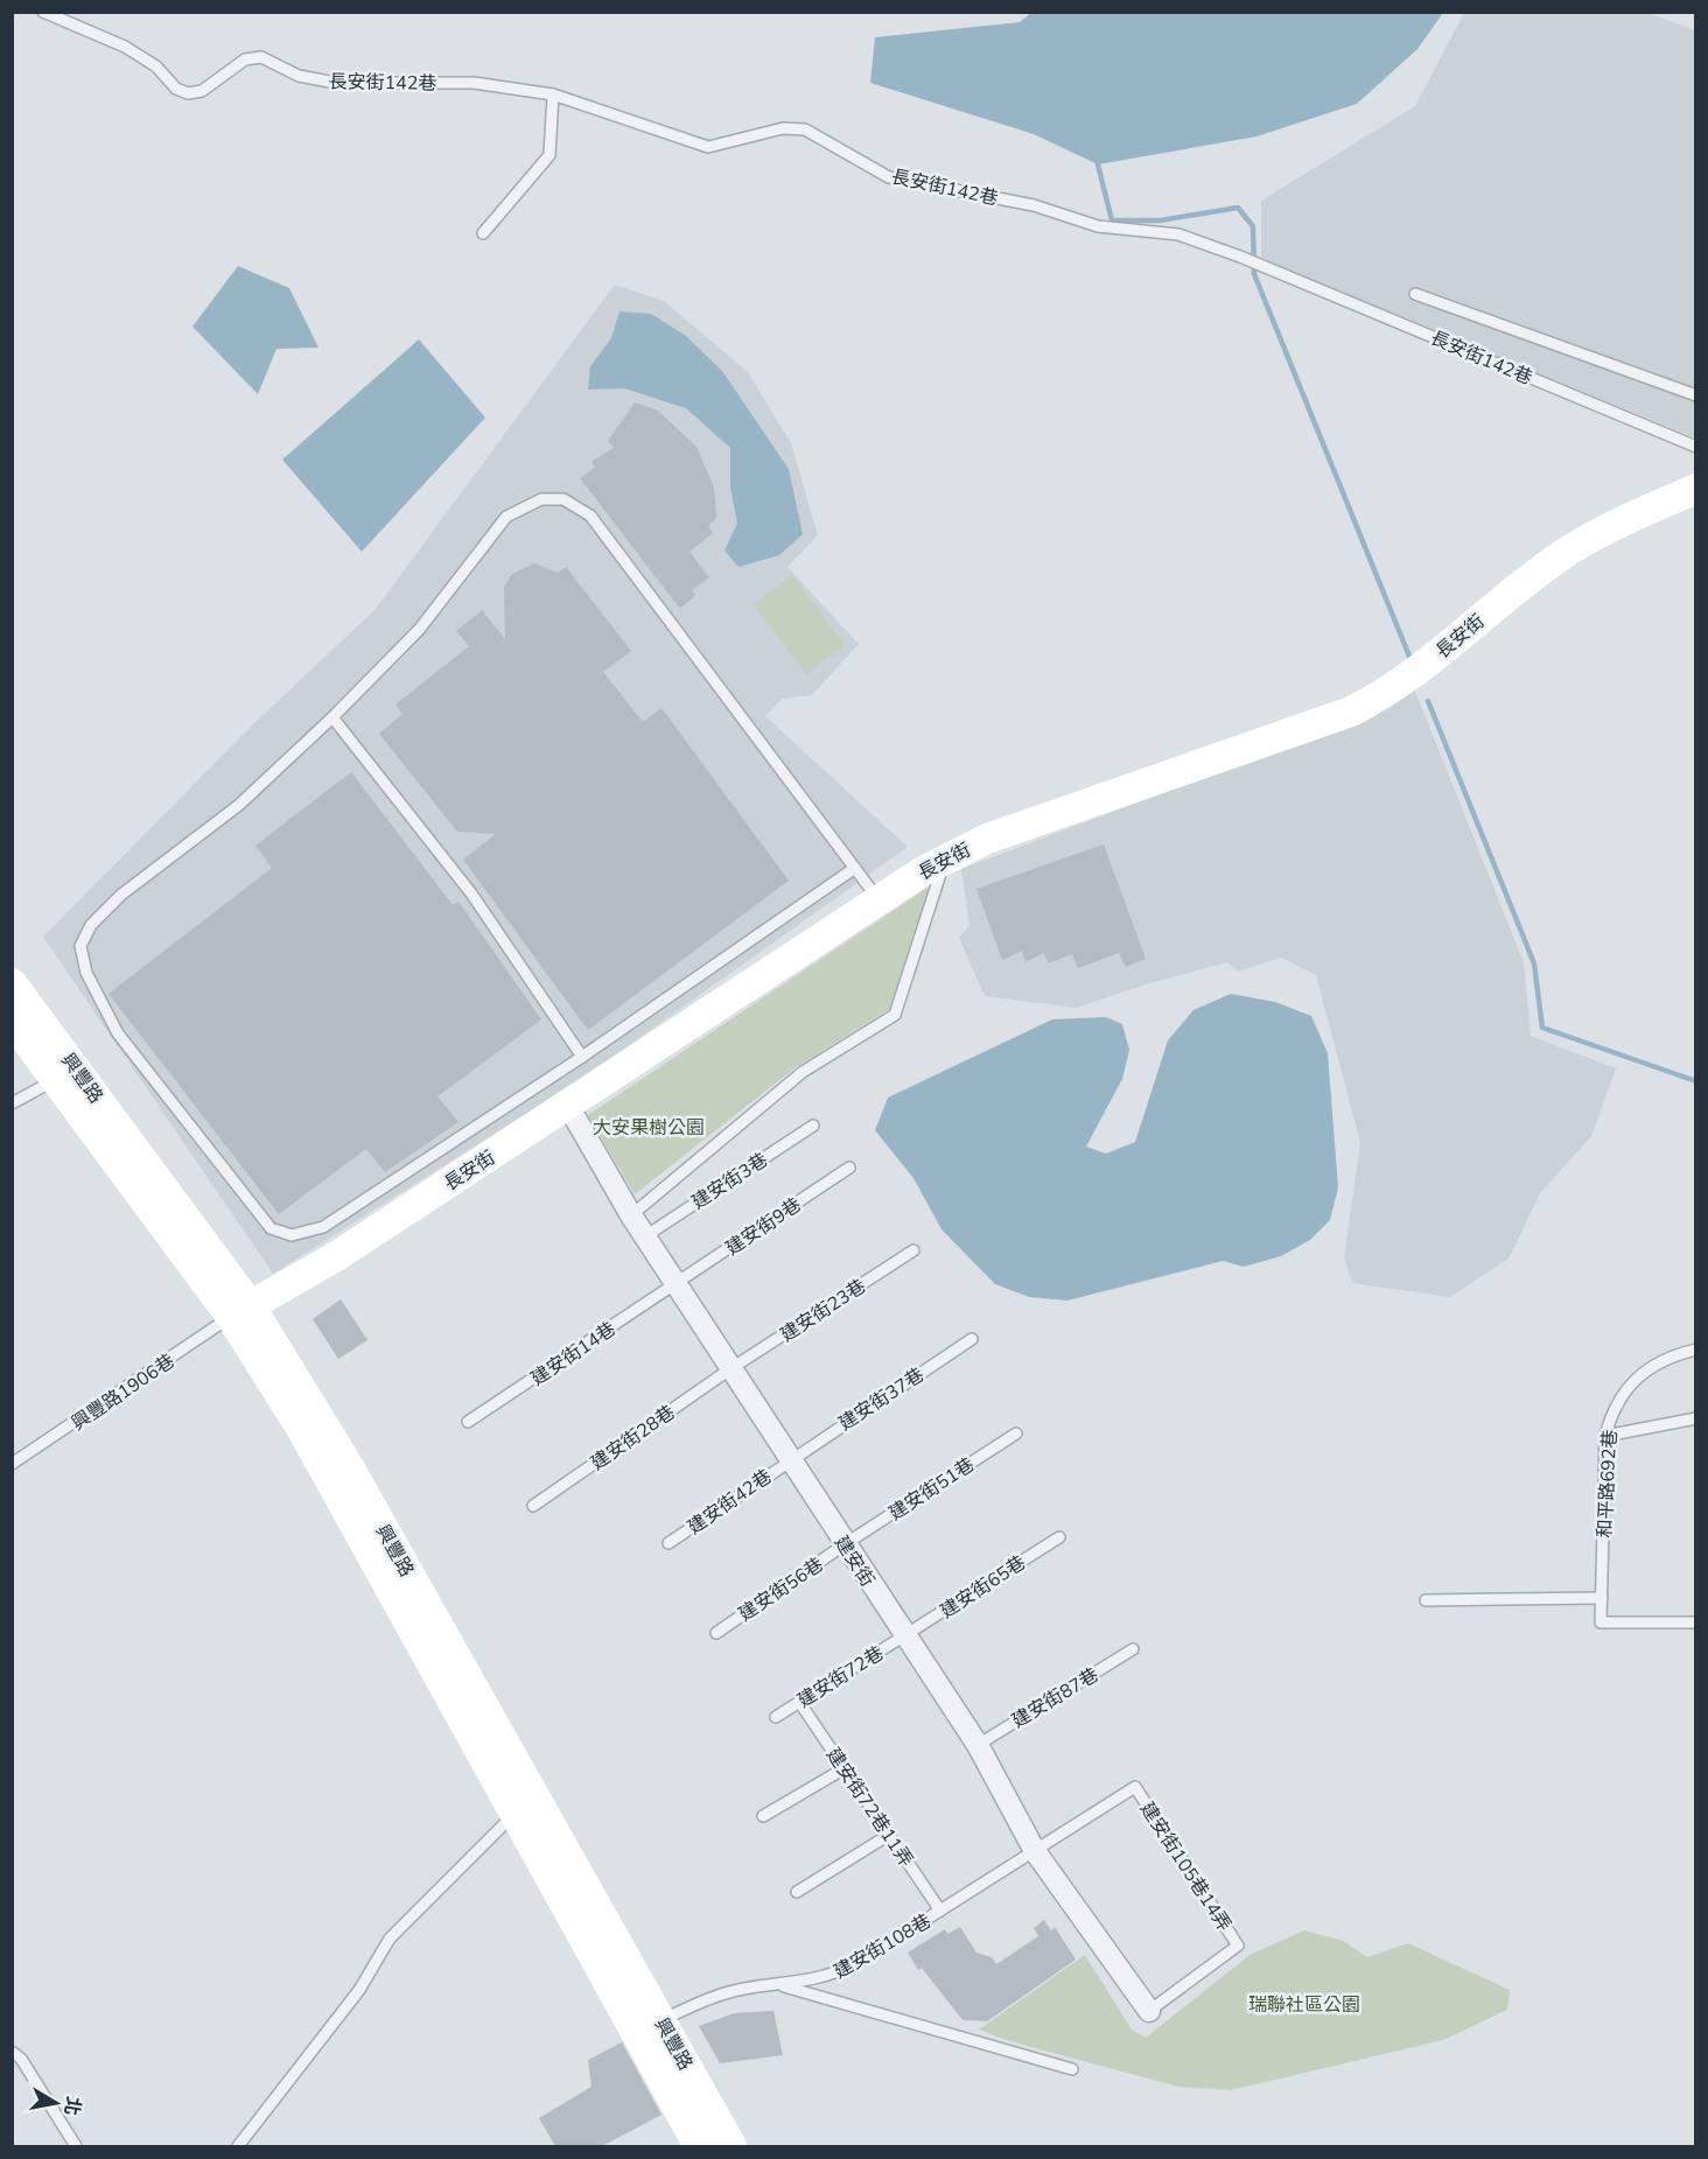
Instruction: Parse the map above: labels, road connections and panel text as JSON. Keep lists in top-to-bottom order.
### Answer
{
  "streets": {
    "main road": ["長安街", "興豐路"],
    "street": ["建安街"],
    "lane": [
      "長安街142巷",
      "建安街3巷",
      "建安街9巷",
      "建安街23巷",
      "建安街14巷",
      "興豐路1906巷",
      "建安街37巷",
      "建安街28巷",
      "和平路692巷",
      "建安街51巷",
      "建安街42巷",
      "建安街65巷",
      "建安街56巷",
      "建安街72巷",
      "建安街87巷",
      "建安街72巷11弄",
      "建安街105巷14弄",
      "建安街108巷"
    ]
  },
  "crossings": [
    ["長安街", "興豐路"],
    ["長安街", "興豐路1906巷"],
    ["長安街", "建安街"],
    ["興豐路", "興豐路1906巷"],
    ["興豐路", "建安街108巷"],
    ["建安街3巷", "建安街"],
    ["建安街9巷", "建安街14巷"],
    ["建安街9巷", "建安街"],
    ["建安街23巷", "建安街28巷"],
    ["建安街23巷", "建安街"],
    ["建安街14巷", "建安街"],
    ["建安街37巷", "建安街42巷"],
    ["建安街37巷", "建安街"],
    ["建安街28巷", "建安街"],
    ["建安街51巷", "建安街"],
    ["建安街51巷", "建安街56巷"],
    ["建安街42巷", "建安街"],
    ["建安街", "建安街65巷"],
    ["建安街", "建安街56巷"],
    ["建安街", "建安街72巷"],
    ["建安街", "建安街87巷"],
    ["建安街", "建安街105巷14弄"],
    ["建安街", "建安街108巷"],
    ["建安街65巷", "建安街72巷"],
    ["建安街72巷", "建安街72巷11弄"],
    ["建安街72巷11弄", "建安街108巷"],
    ["建安街105巷14弄", "建安街108巷"]
  ],
  "parks": ["大安果樹公園", "瑞聯社區公園"],
  "north": "right"
}
